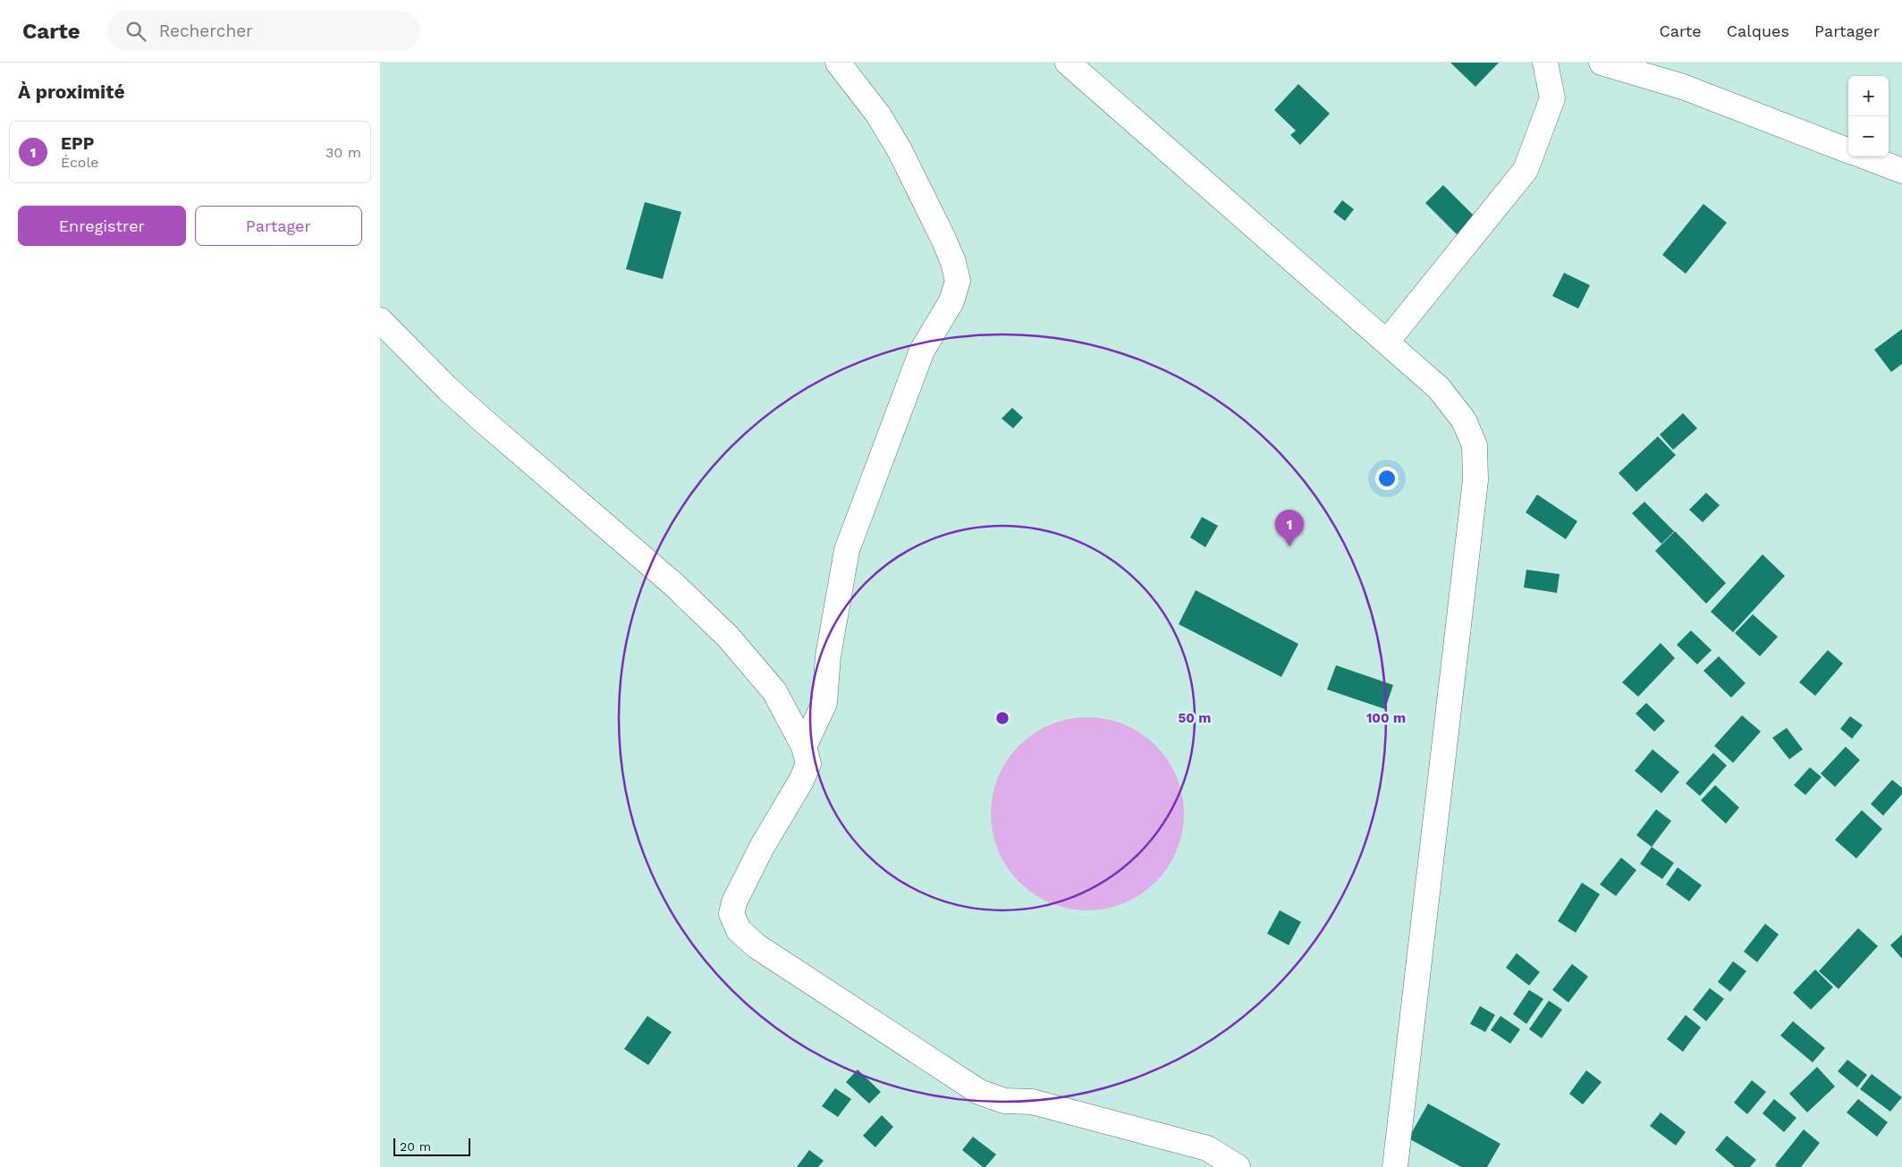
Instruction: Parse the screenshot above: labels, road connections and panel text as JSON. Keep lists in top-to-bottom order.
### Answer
{
  "scale_bar": "20 m",
  "page": {
    "header": "Carte",
    "search": "Rechercher",
    "nav": ["Carte", "Calques", "Partager"],
    "heading": "À proximité",
    "map_buttons": ["+", "−"],
    "list": [
      {
        "mark": "1",
        "name": "EPP",
        "note": "École",
        "value": "30 m"
      }
    ],
    "buttons": ["Enregistrer", "Partager"],
    "pins": "1",
    "scale": "20 m"
  },
  "rings": ["50 m", "100 m"]
}
